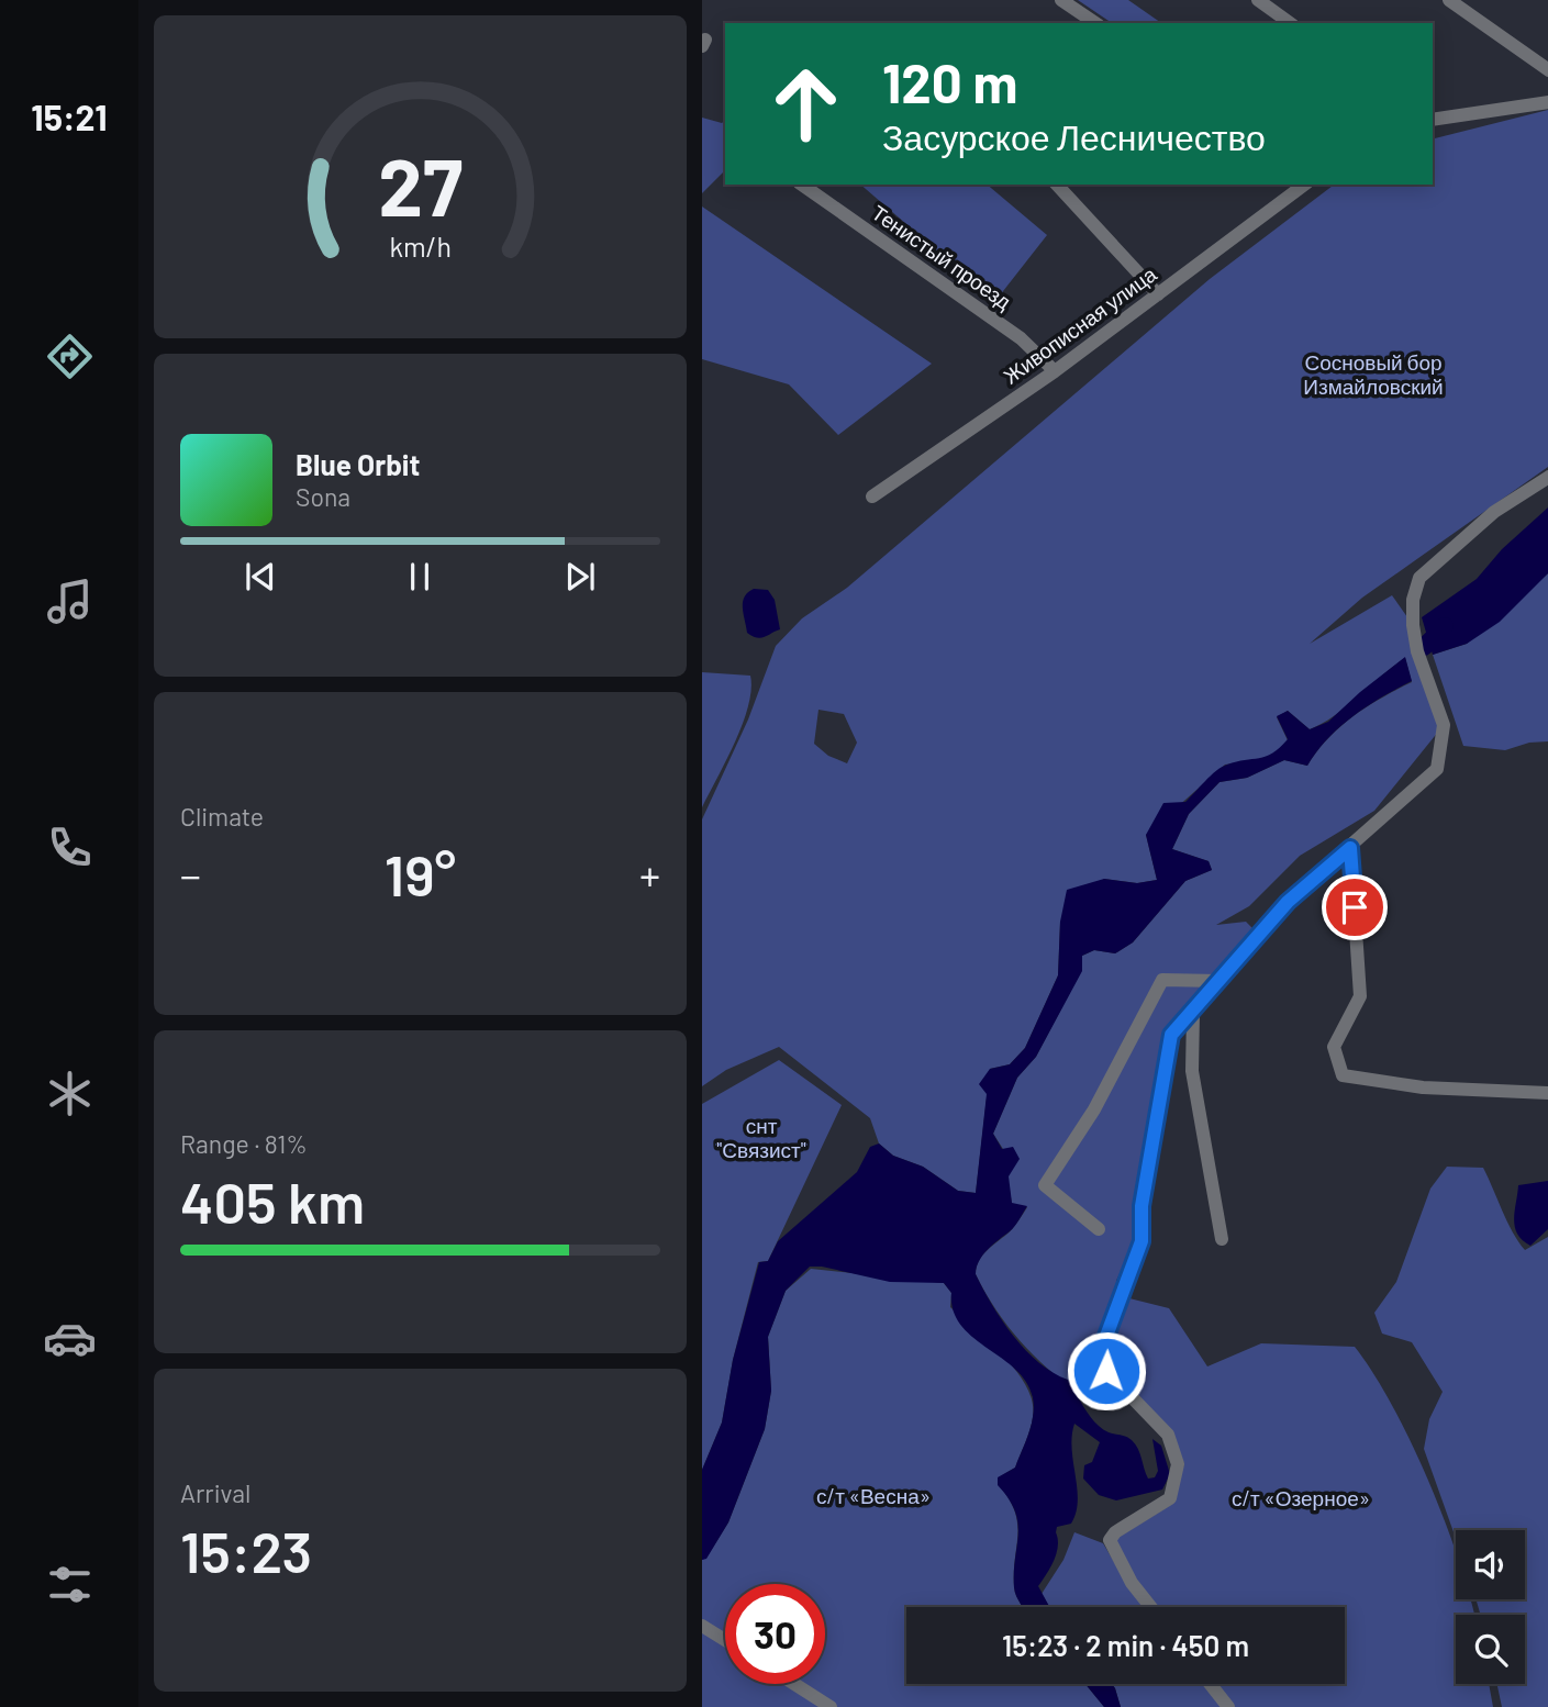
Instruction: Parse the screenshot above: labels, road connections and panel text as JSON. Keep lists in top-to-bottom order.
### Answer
{
  "streets": {
    "street": ["Тенистый проезд", "Живописная улица"]
  },
  "crossings": [
    ["Тенистый проезд", "Живописная улица"]
  ],
  "parks": [
    "Сосновый бор Измайловский",
    "снт \"Связист\"",
    "с/т «Весна»",
    "с/т «Озерное»"
  ],
  "page": {
    "tabs": "15:21",
    "turn": ["120 m", "Засурское Лесничество"],
    "song": ["Blue Orbit", "Sona"],
    "tile": [
      "Climate",
      ["Range · 81%", "405 km"],
      ["Arrival", "15:23"]
    ],
    "heat": ["−", "19°", "+"],
    "limit": "30",
    "trip": "15:23 · 2 min · 450 m",
    "gauge": ["27", "km/h"]
  }
}
